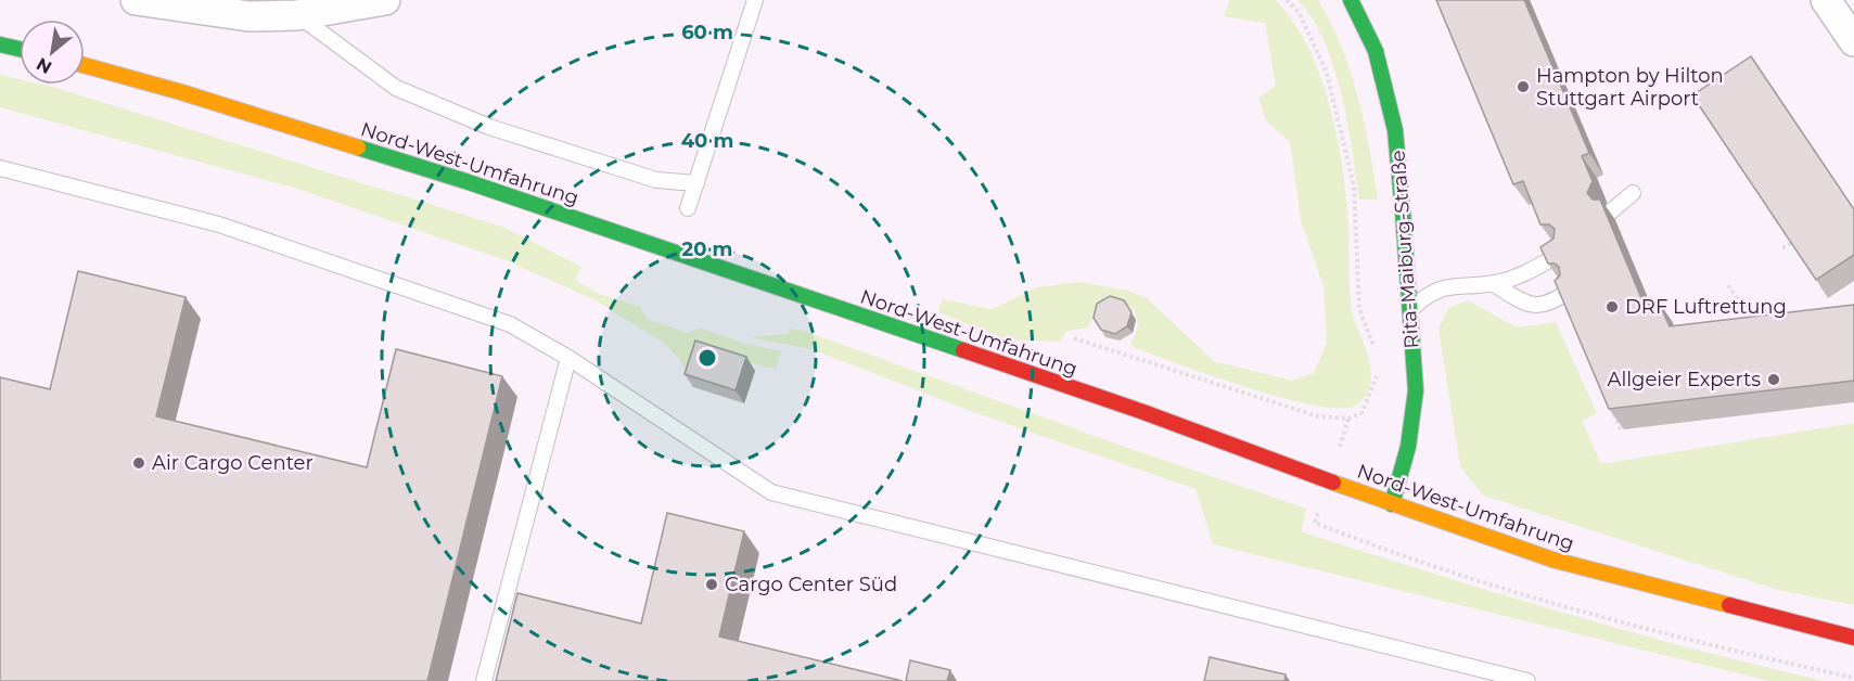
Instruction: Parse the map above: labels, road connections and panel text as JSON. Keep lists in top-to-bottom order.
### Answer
{
  "streets": {
    "main road": ["Nord-West-Umfahrung", "Rita-Maiburg-Straße"]
  },
  "crossings": [
    ["Nord-West-Umfahrung", "Rita-Maiburg-Straße"]
  ],
  "places": [
    "Hampton by Hilton Stuttgart Airport",
    "DRF Luftrettung",
    "Allgeier Experts",
    "Air Cargo Center",
    "Cargo Center Süd"
  ],
  "north": "bottom left",
  "rings": ["60 m", "40 m", "20 m"]
}
